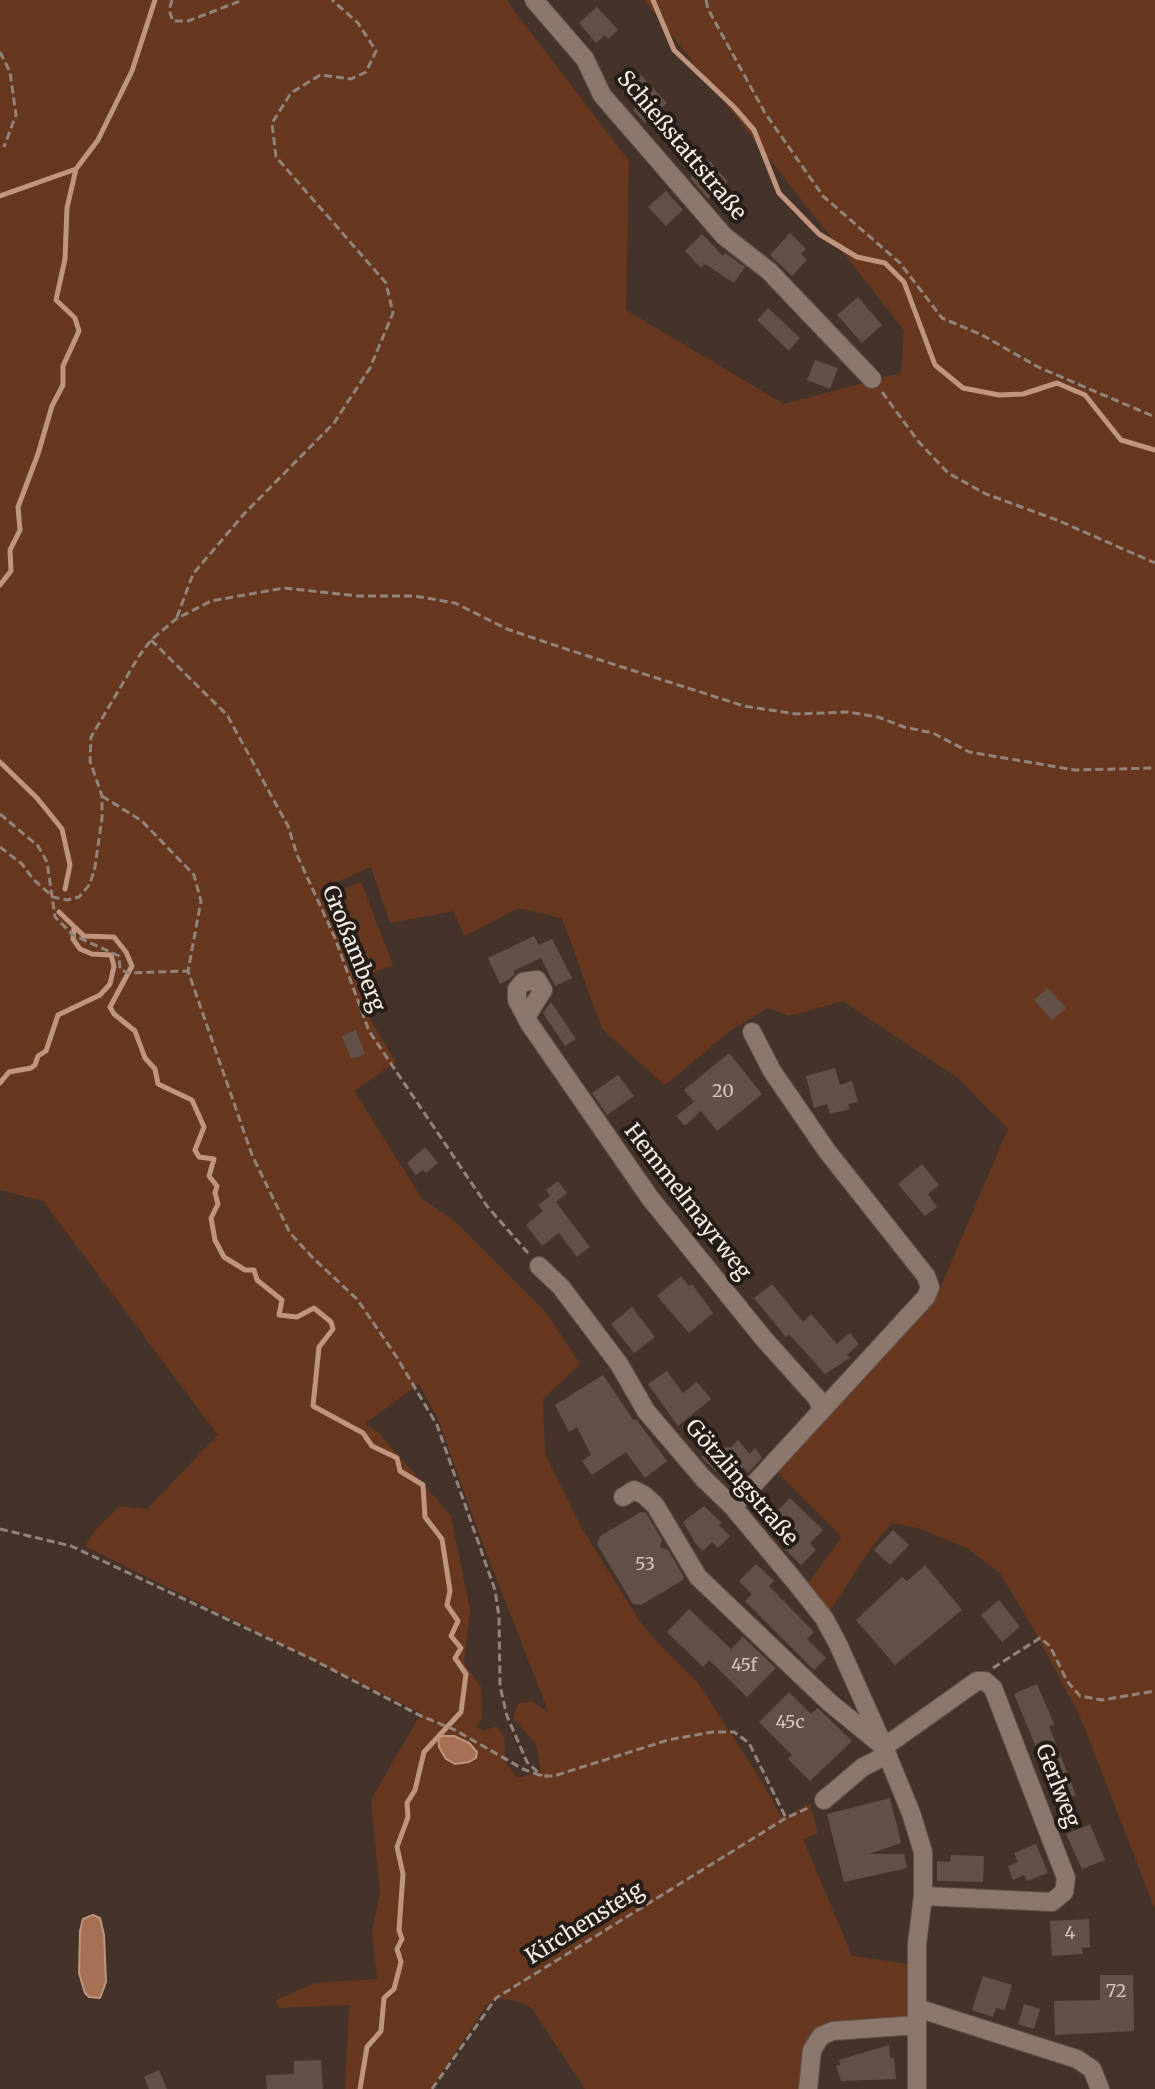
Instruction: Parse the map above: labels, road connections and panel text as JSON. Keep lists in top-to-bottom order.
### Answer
{
  "streets": {
    "street": [
      "Schießstattstraße",
      "Hemmelmayrweg",
      "Götzlingstraße",
      "Gerlweg"
    ],
    "path": ["Großamberg", "Kirchensteig"]
  },
  "crossings": [
    ["Großamberg", "Götzlingstraße"],
    ["Götzlingstraße", "Gerlweg"]
  ],
  "house_numbers": [
    "20",
    "53",
    "45f",
    "45c",
    "4",
    "72"
  ]
}
